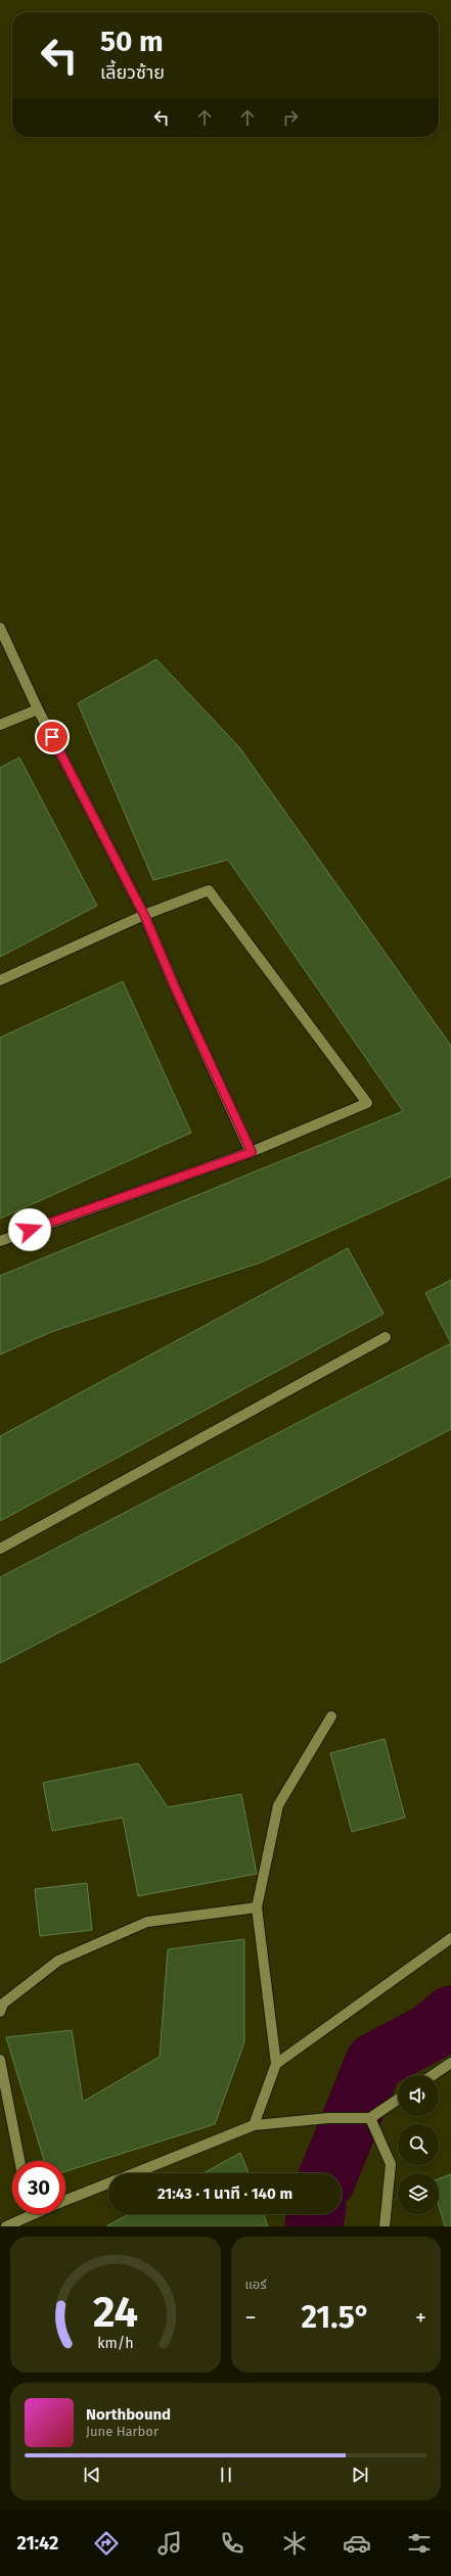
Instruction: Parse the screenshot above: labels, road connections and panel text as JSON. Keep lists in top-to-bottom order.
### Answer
{
  "page": {
    "turn": ["50 m", "เลี้ยวซ้าย"],
    "limit": "30",
    "trip": "21:43 · 1 นาที · 140 m",
    "tile": "แอร์",
    "heat": ["−", "21.5°", "+"],
    "song": ["Northbound", "June Harbor"],
    "tabs": "21:42",
    "gauge": ["24", "km/h"]
  }
}
